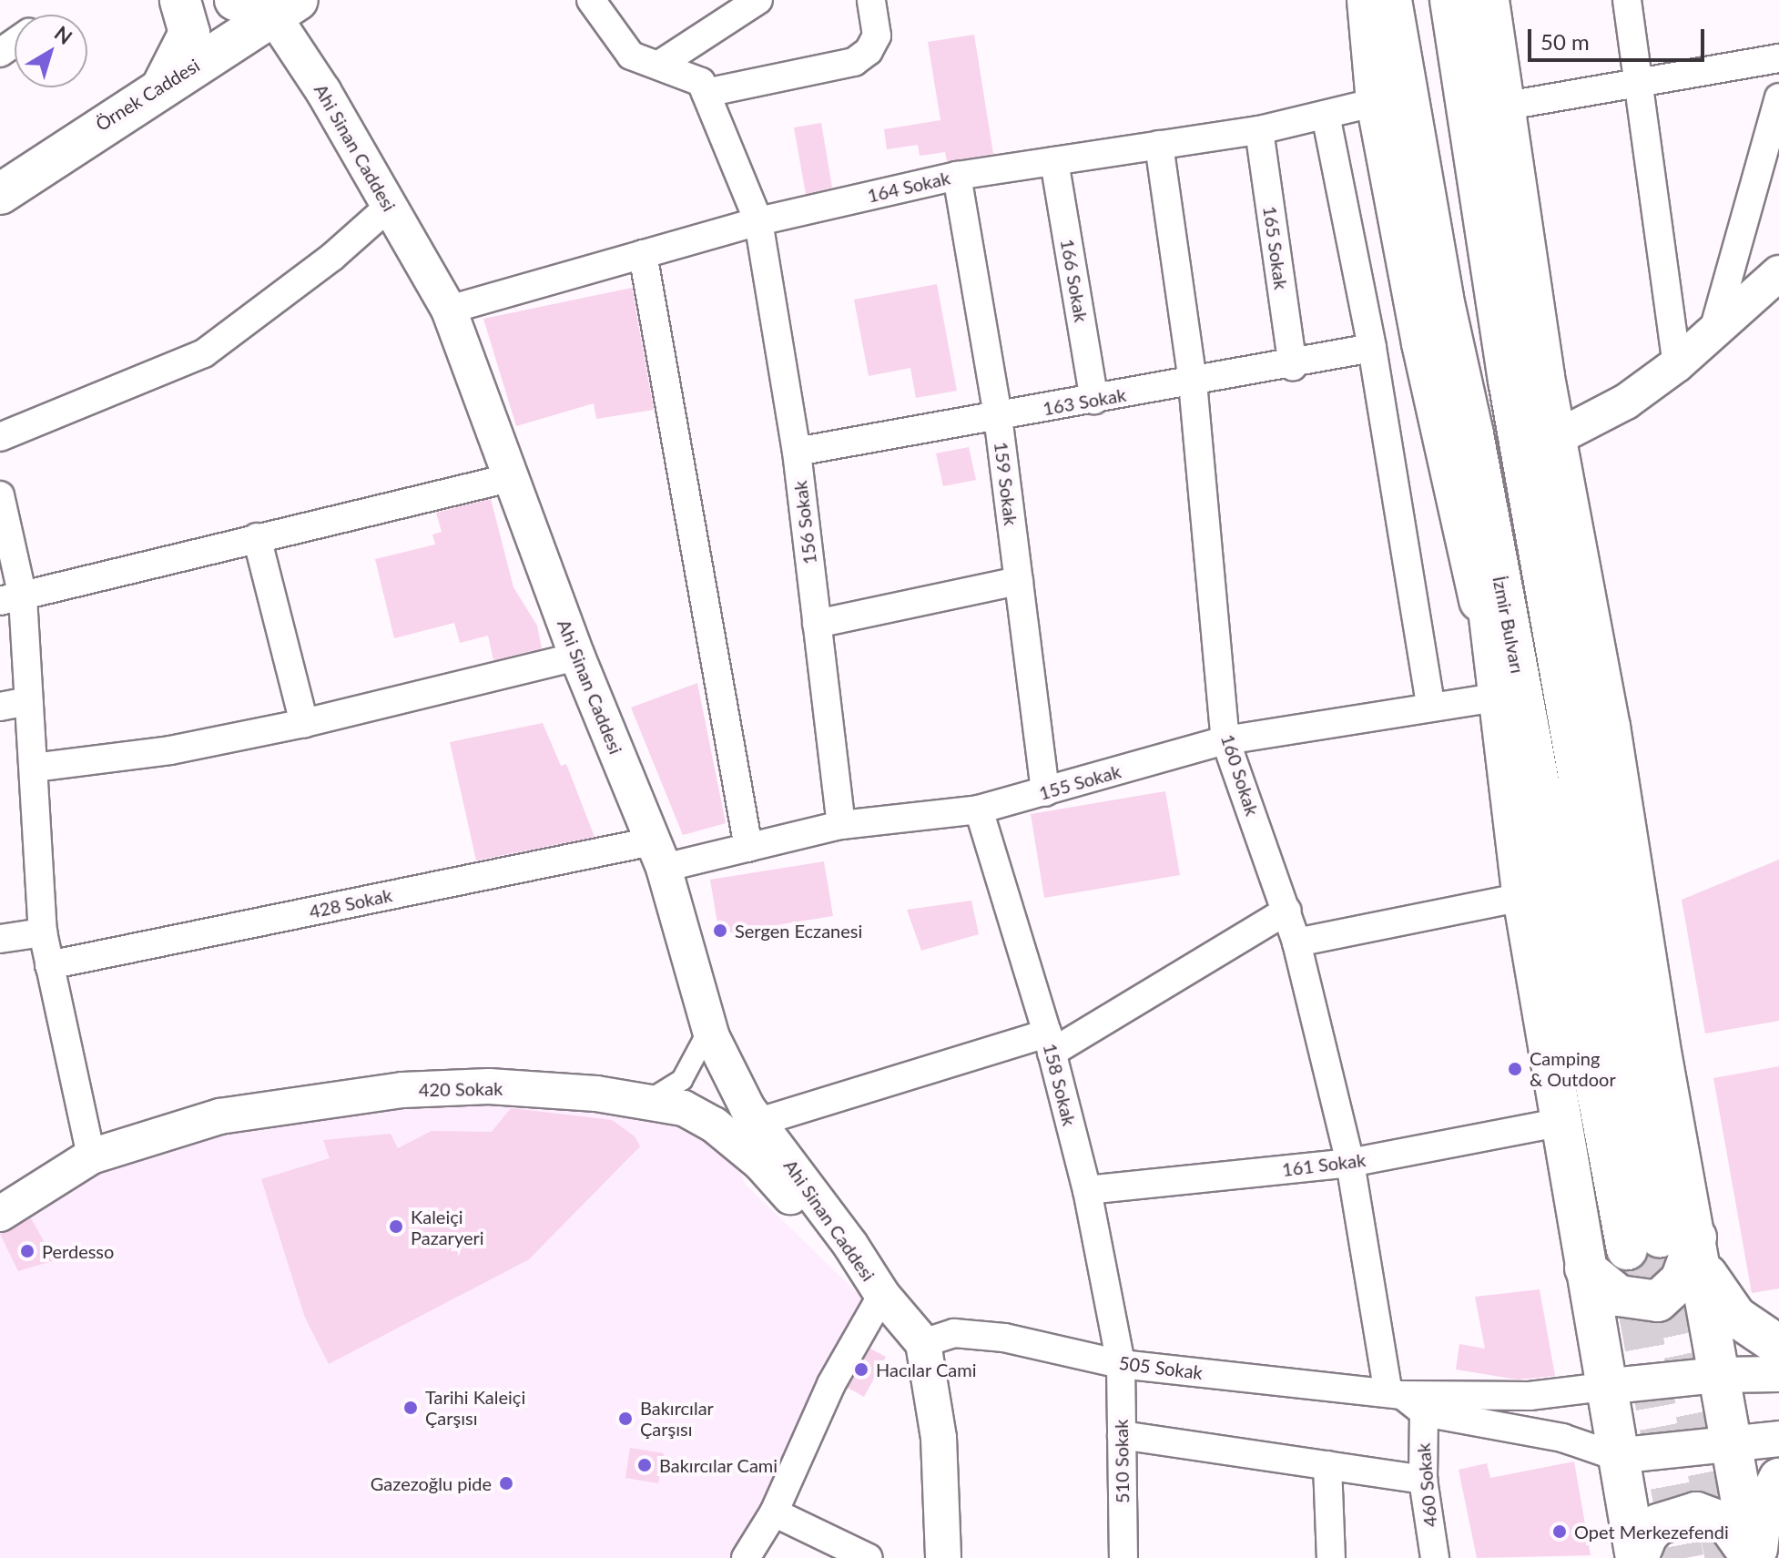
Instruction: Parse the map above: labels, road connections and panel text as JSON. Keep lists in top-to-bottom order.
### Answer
{
  "streets": {
    "main road": ["Örnek Caddesi", "İzmir Bulvarı"],
    "street": [
      "Ahi Sinan Caddesi",
      "164 Sokak",
      "165 Sokak",
      "166 Sokak",
      "163 Sokak",
      "159 Sokak",
      "156 Sokak",
      "160 Sokak",
      "155 Sokak",
      "428 Sokak",
      "158 Sokak",
      "420 Sokak",
      "161 Sokak",
      "505 Sokak",
      "510 Sokak",
      "460 Sokak"
    ]
  },
  "crossings": [
    ["Örnek Caddesi", "Ahi Sinan Caddesi"],
    ["Ahi Sinan Caddesi", "164 Sokak"],
    ["Ahi Sinan Caddesi", "155 Sokak"],
    ["Ahi Sinan Caddesi", "428 Sokak"],
    ["Ahi Sinan Caddesi", "420 Sokak"],
    ["Ahi Sinan Caddesi", "505 Sokak"],
    ["164 Sokak", "165 Sokak"],
    ["164 Sokak", "166 Sokak"],
    ["164 Sokak", "159 Sokak"],
    ["164 Sokak", "156 Sokak"],
    ["164 Sokak", "160 Sokak"],
    ["165 Sokak", "163 Sokak"],
    ["166 Sokak", "163 Sokak"],
    ["163 Sokak", "159 Sokak"],
    ["163 Sokak", "156 Sokak"],
    ["163 Sokak", "160 Sokak"],
    ["159 Sokak", "155 Sokak"],
    ["156 Sokak", "155 Sokak"],
    ["160 Sokak", "155 Sokak"],
    ["160 Sokak", "161 Sokak"],
    ["160 Sokak", "505 Sokak"],
    ["155 Sokak", "428 Sokak"],
    ["155 Sokak", "158 Sokak"],
    ["158 Sokak", "161 Sokak"],
    ["158 Sokak", "505 Sokak"],
    ["158 Sokak", "510 Sokak"],
    ["505 Sokak", "510 Sokak"]
  ],
  "places": [
    "Sergen Eczanesi",
    "Camping & Outdoor",
    "Kaleiçi Pazaryeri",
    "Perdesso",
    "Hacılar Cami",
    "Tarihi Kaleiçi Çarşısı",
    "Bakırcılar Çarşısı",
    "Bakırcılar Cami",
    "Gazezoğlu pide",
    "Opet Merkezefendi"
  ],
  "scale_bar": "50 m",
  "north": "top right"
}
